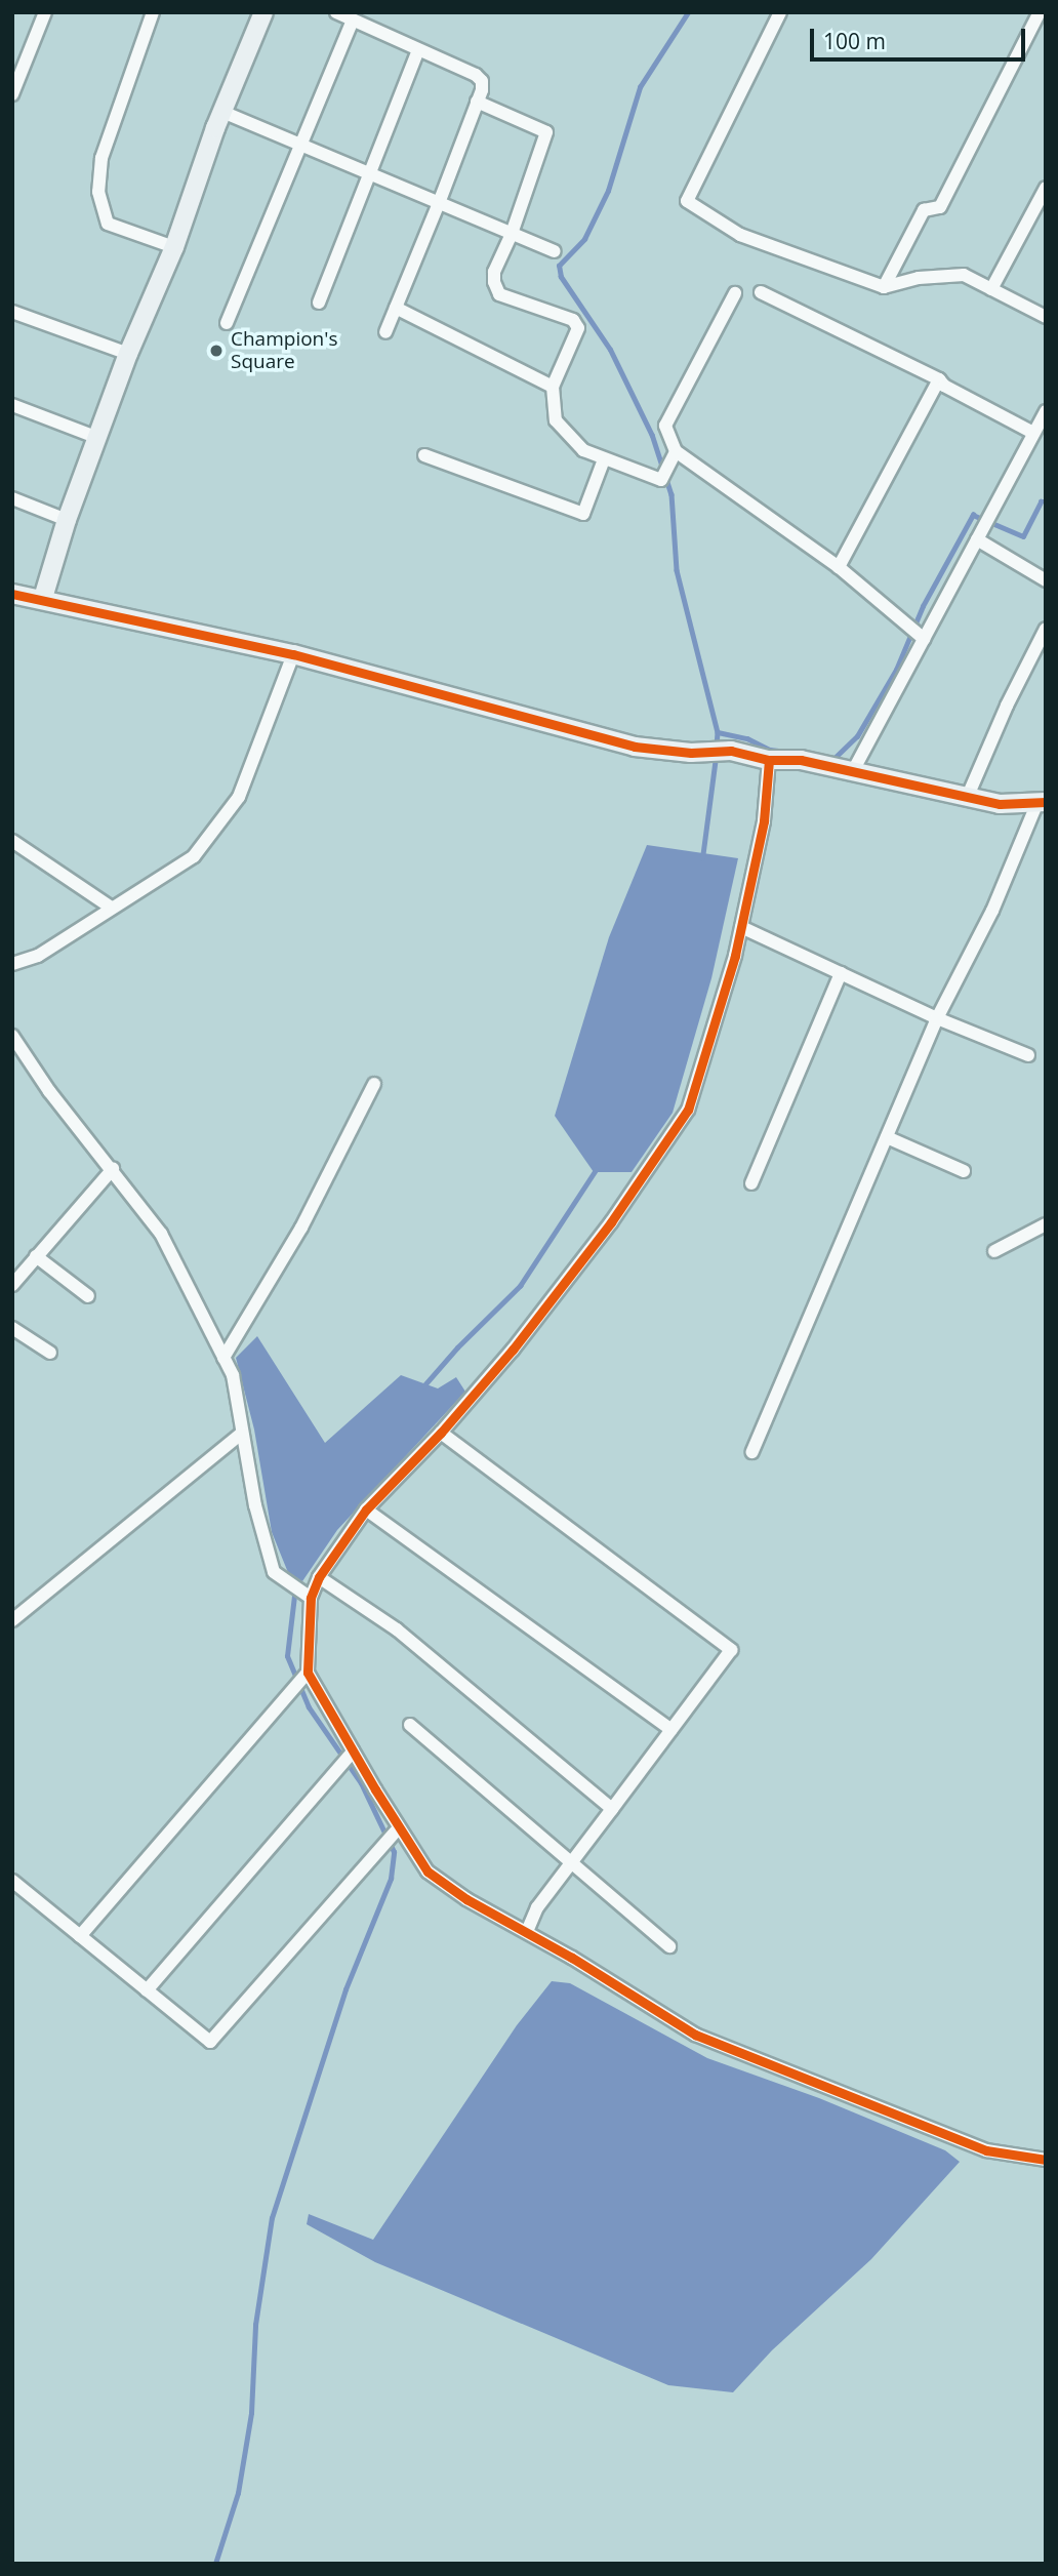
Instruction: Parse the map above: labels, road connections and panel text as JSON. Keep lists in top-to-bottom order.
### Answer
{
  "places": ["Champion's Square"],
  "scale_bar": "100 m"
}
